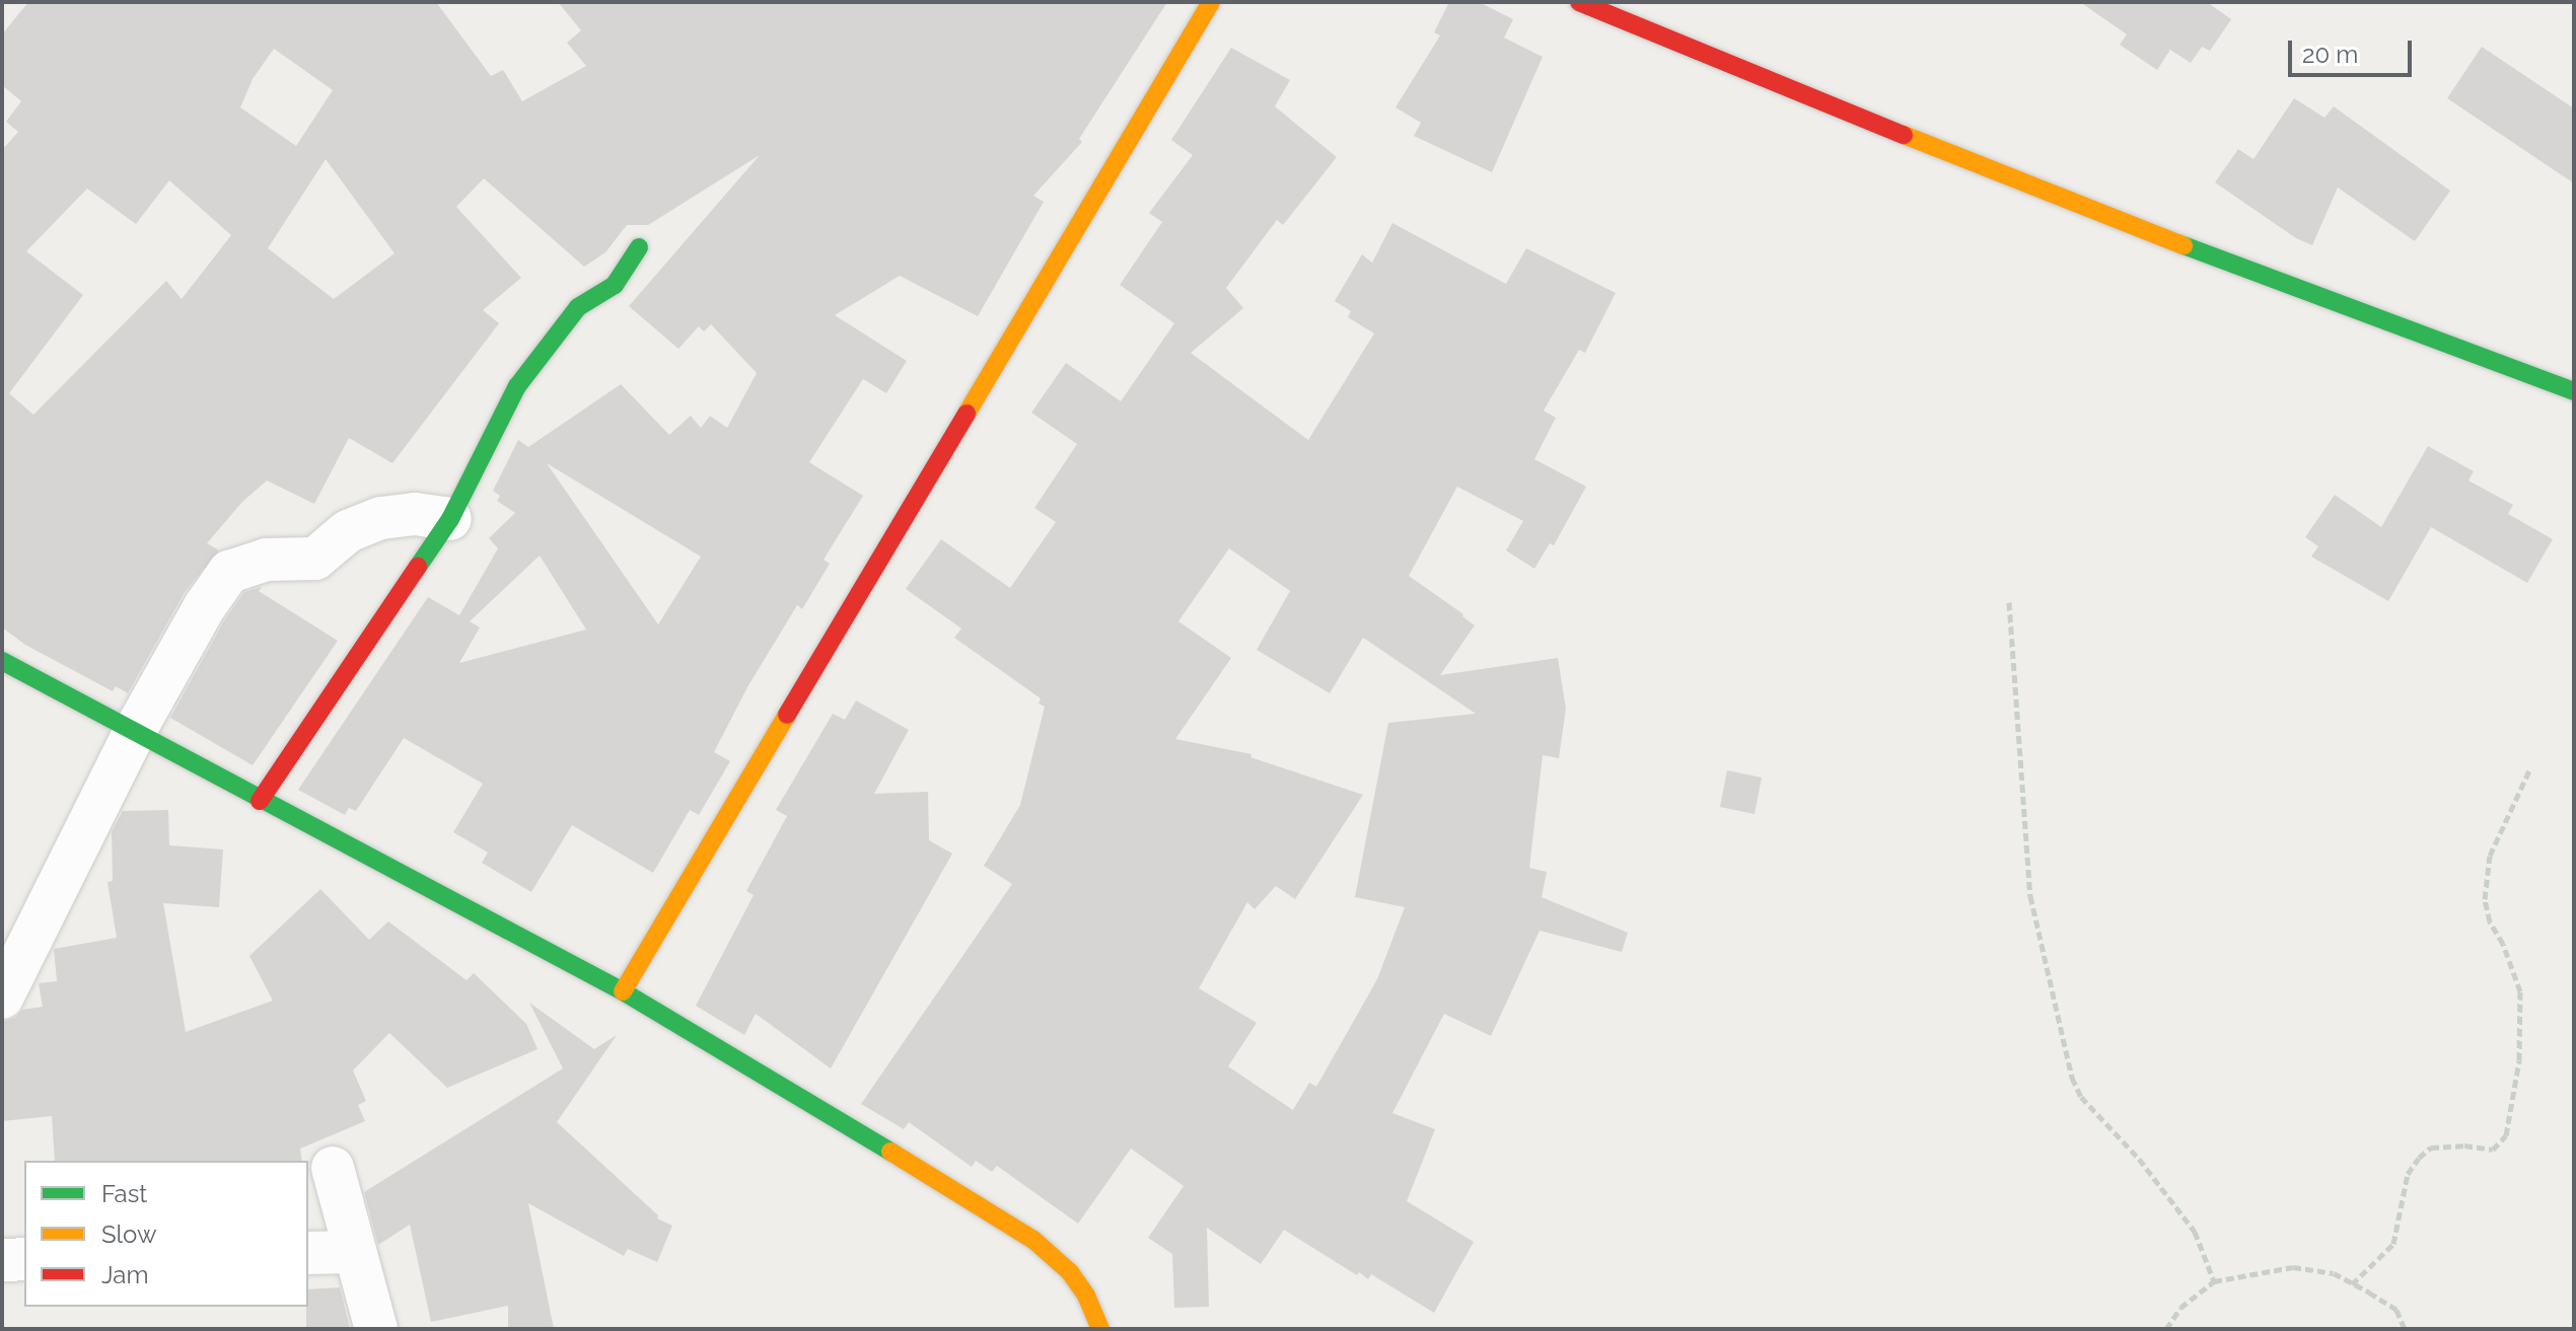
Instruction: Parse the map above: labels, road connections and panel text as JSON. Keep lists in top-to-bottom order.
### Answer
{
  "legend": ["Fast", "Slow", "Jam"],
  "scale_bar": "20 m"
}
